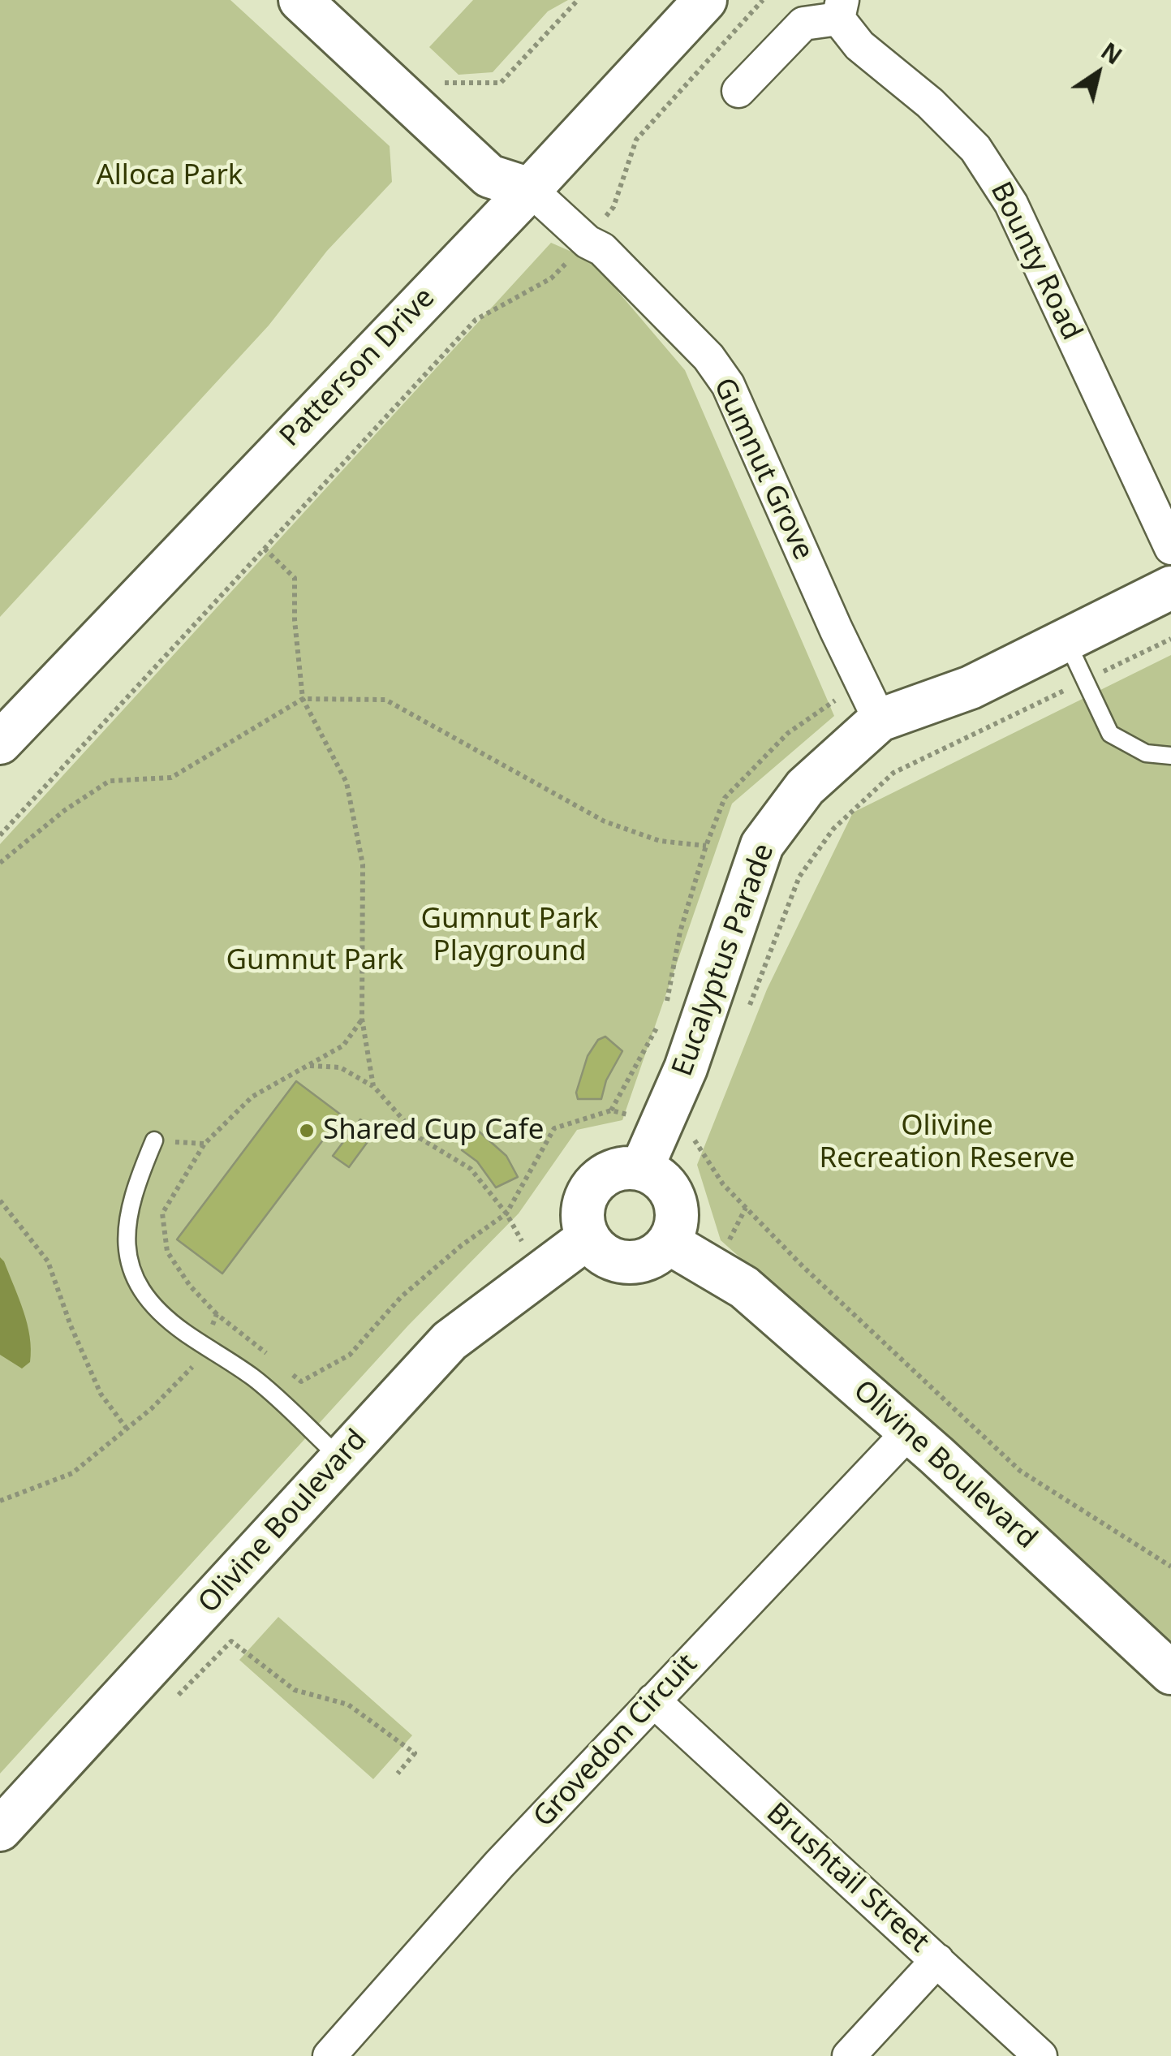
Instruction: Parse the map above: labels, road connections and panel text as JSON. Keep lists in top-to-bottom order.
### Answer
{
  "streets": {
    "street": [
      "Bounty Road",
      "Patterson Drive",
      "Gumnut Grove",
      "Eucalyptus Parade",
      "Olivine Boulevard",
      "Grovedon Circuit",
      "Brushtail Street"
    ]
  },
  "crossings": [
    ["Patterson Drive", "Gumnut Grove"],
    ["Gumnut Grove", "Eucalyptus Parade"],
    ["Eucalyptus Parade", "Olivine Boulevard"],
    ["Olivine Boulevard", "Grovedon Circuit"],
    ["Grovedon Circuit", "Brushtail Street"]
  ],
  "parks": [
    "Alloca Park",
    "Gumnut Park Playground",
    "Gumnut Park",
    "Olivine Recreation Reserve"
  ],
  "places": ["Shared Cup Cafe"],
  "north": "top right"
}
